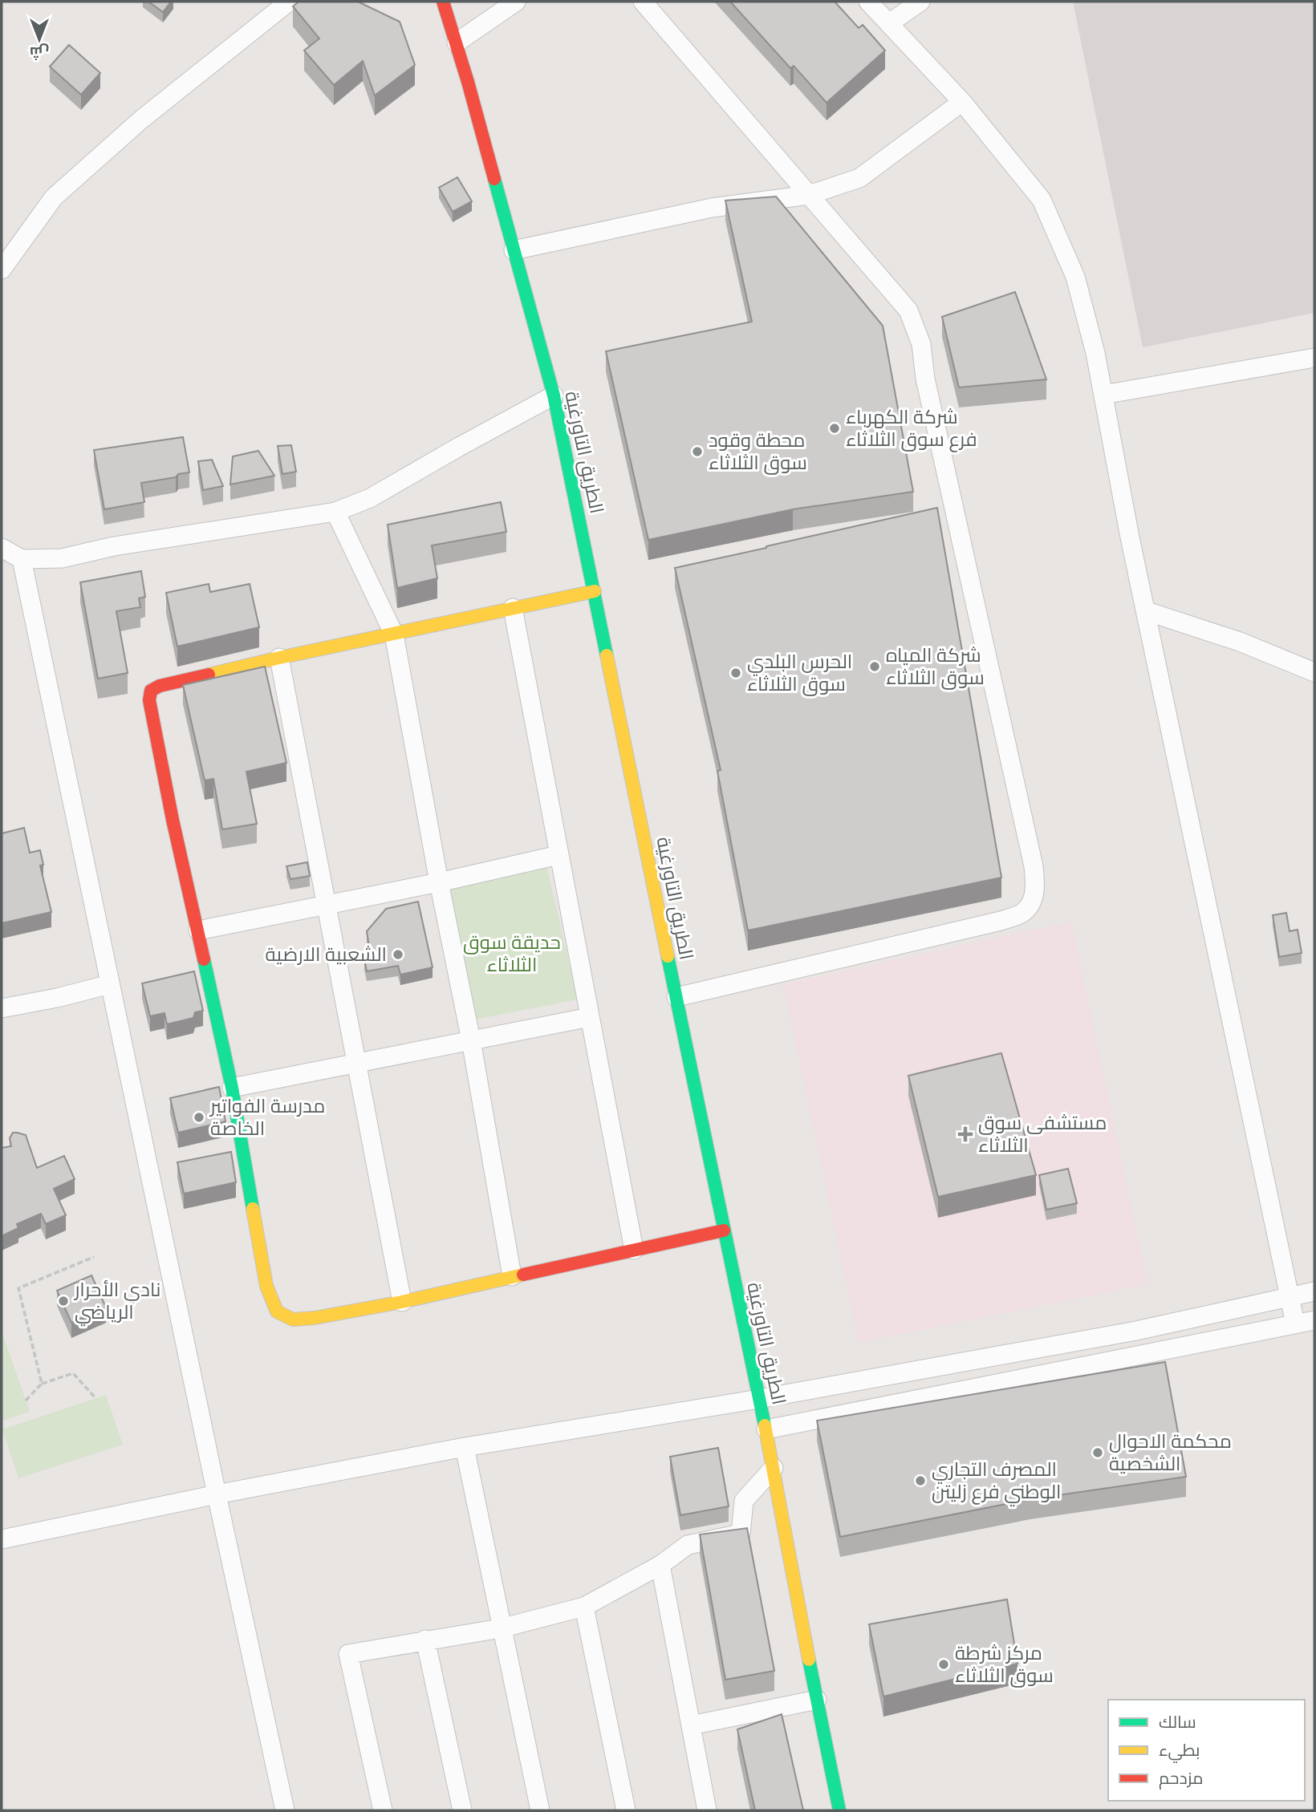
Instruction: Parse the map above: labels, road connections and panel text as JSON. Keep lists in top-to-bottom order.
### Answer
{
  "streets": {
    "street": ["الطريق التاورغية"]
  },
  "parks": ["حديقة سوق الثلاثاء"],
  "places": {
    "other": [
      "شركة الكهرباء فرع سوق الثلاثاء",
      "محطة وقود سوق الثلاثاء",
      "شركة المياه سوق الثلاثاء",
      "الحرس البلدي سوق الثلاثاء",
      "الشعبية الارضية",
      "مدرسة الفواتير الخاصة",
      "نادي الأحرار الرياضي",
      "محكمة الاحوال الشخصية",
      "المصرف التجاري الوطني فرع زليتن",
      "مركز شرطة سوق الثلاثاء"
    ],
    "health": ["مستشفى سوق الثلاثاء"]
  },
  "legend": ["سالك", "بطيء", "مزدحم"],
  "north": "bottom"
}
